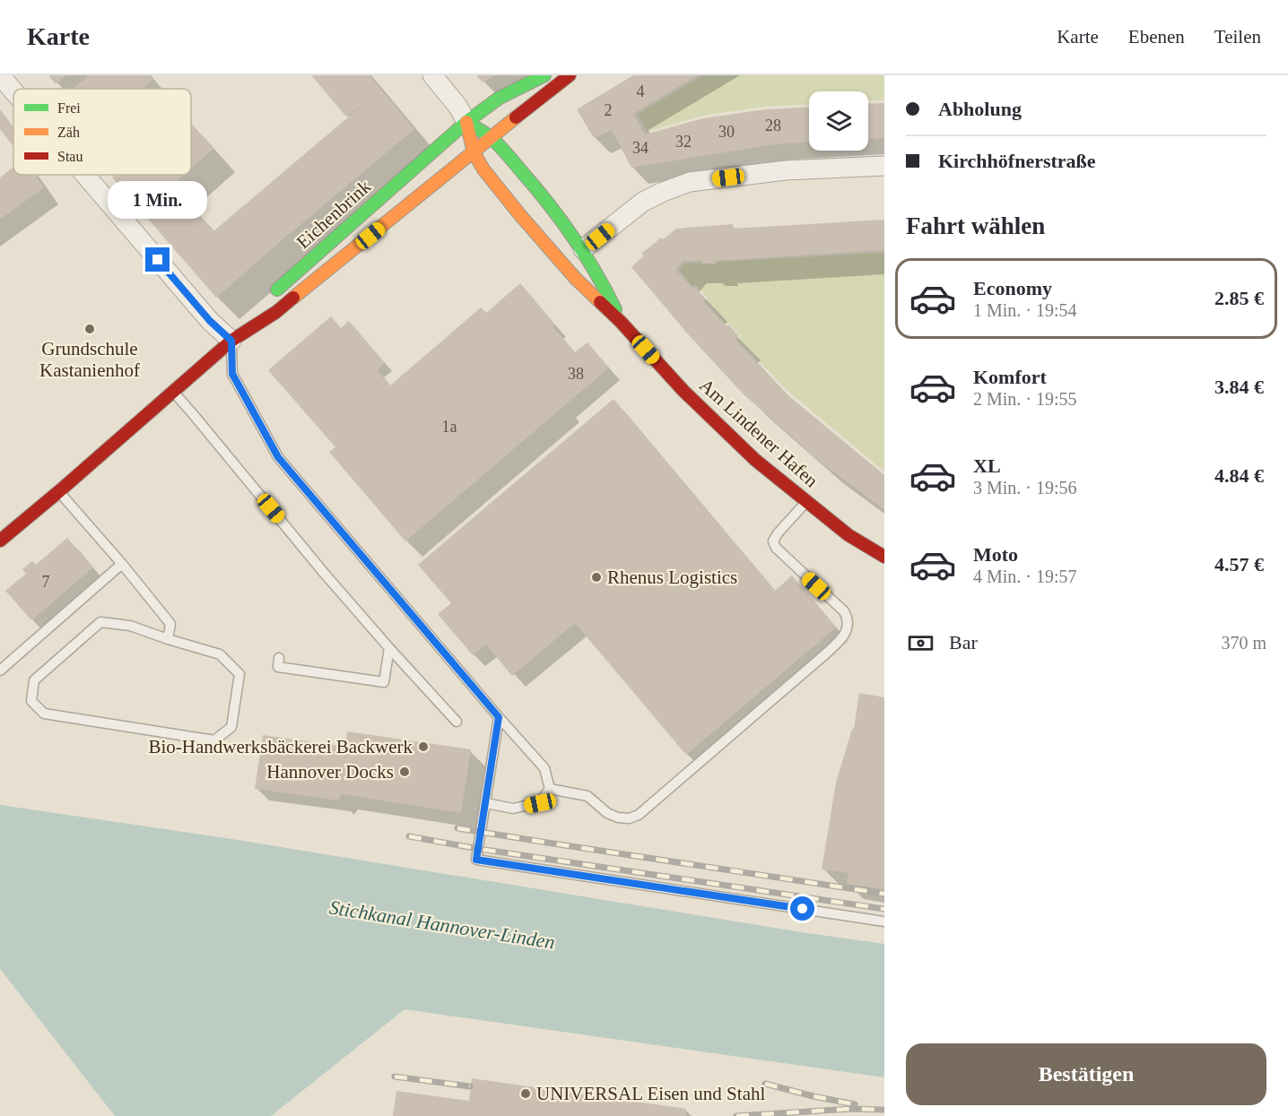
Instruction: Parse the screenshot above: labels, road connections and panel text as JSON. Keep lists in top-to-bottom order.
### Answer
{
  "streets": {
    "main road": ["Eichenbrink", "Am Lindener Hafen"]
  },
  "crossings": [
    ["Eichenbrink", "Am Lindener Hafen"]
  ],
  "water": ["Stichkanal Hannover-Linden"],
  "places": [
    "Grundschule Kastanienhof",
    "Rhenus Logistics",
    "Bio-Handwerksbäckerei Backwerk",
    "Hannover Docks",
    "UNIVERSAL Eisen und Stahl"
  ],
  "house_numbers": [
    "4",
    "2",
    "28",
    "30",
    "32",
    "34",
    "38",
    "1a",
    "7"
  ],
  "legend": ["Frei", "Zäh", "Stau"],
  "page": {
    "header": "Karte",
    "nav": ["Karte", "Ebenen", "Teilen"],
    "banner": ["Abholung", "Kirchhöfnerstraße"],
    "bubble": "1 Min.",
    "heading": "Fahrt wählen",
    "list": [
      {
        "name": "Economy",
        "note": "1 Min. · 19:54",
        "value": "2.85 €"
      },
      {
        "name": "Komfort",
        "note": "2 Min. · 19:55",
        "value": "3.84 €"
      },
      {
        "name": "XL",
        "note": "3 Min. · 19:56",
        "value": "4.84 €"
      },
      {
        "name": "Moto",
        "note": "4 Min. · 19:57",
        "value": "4.57 €"
      }
    ],
    "pay": ["Bar", "370 m"],
    "buttons": "Bestätigen"
  }
}
